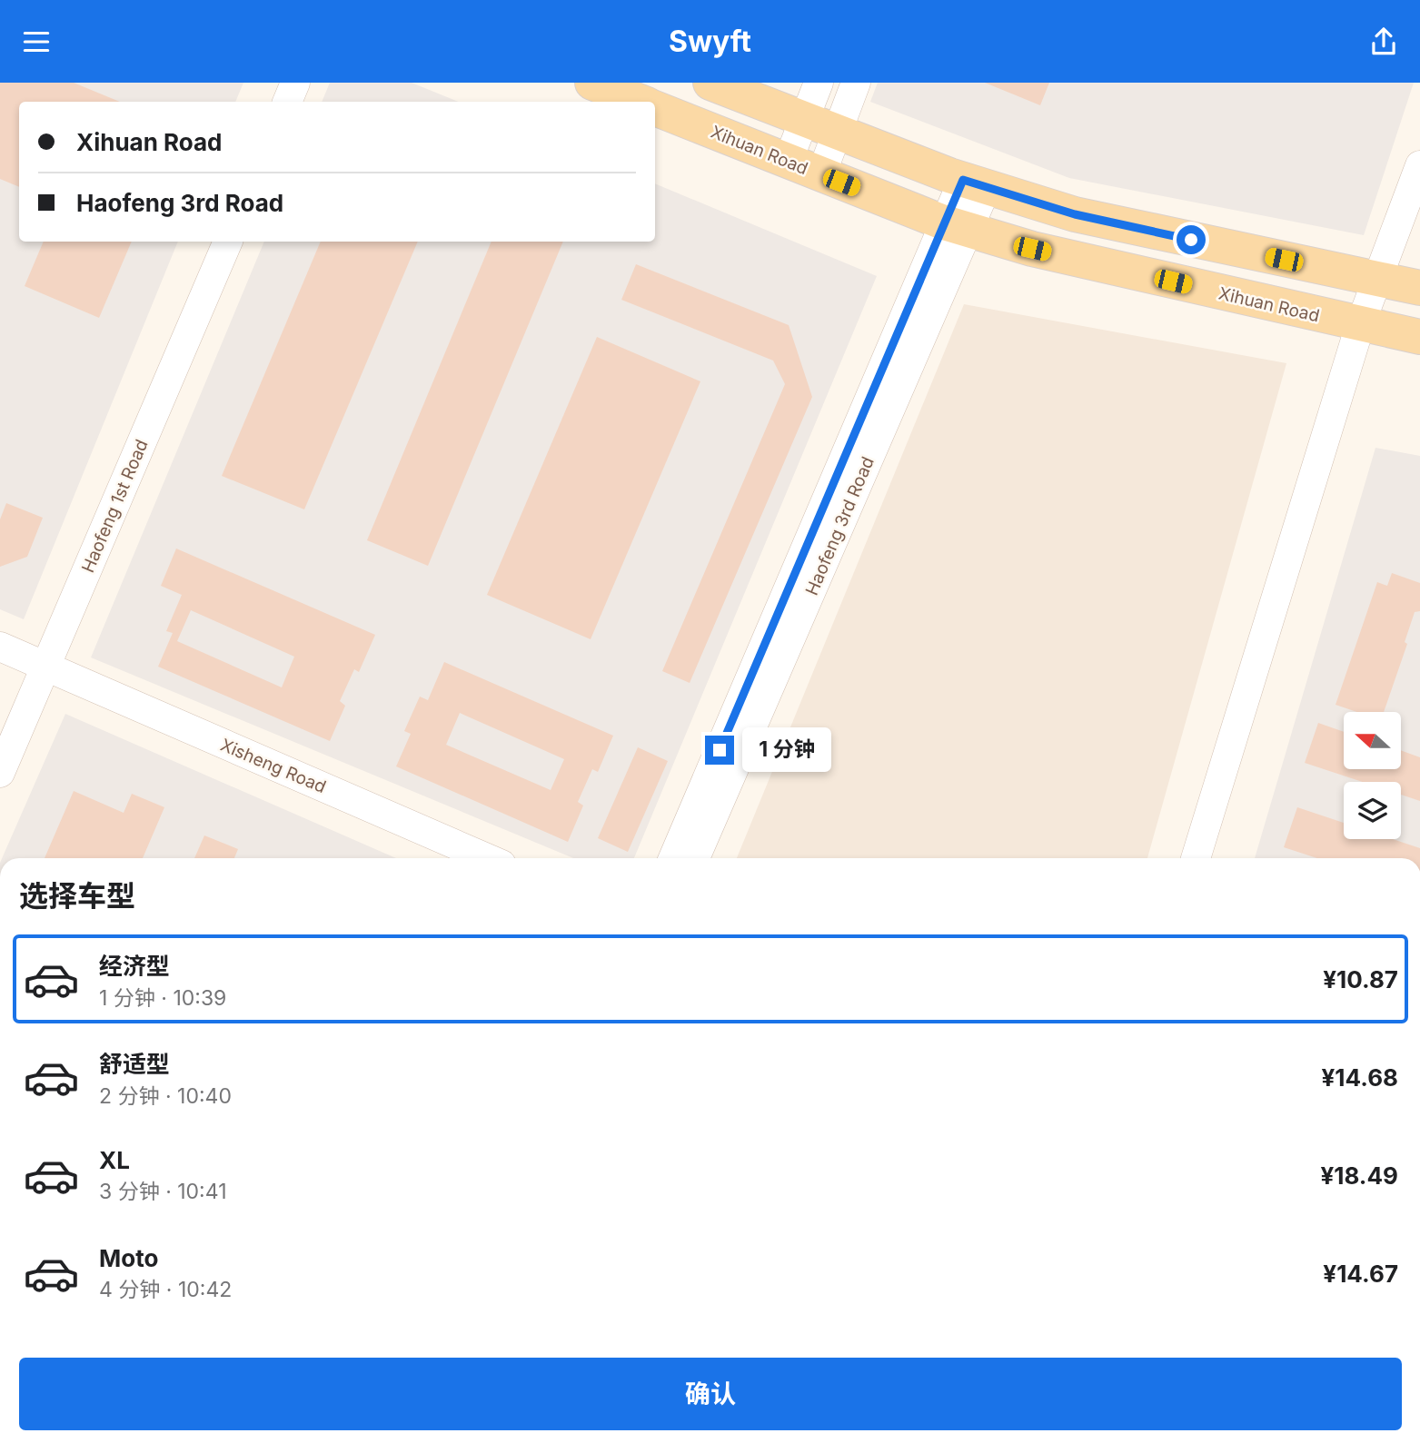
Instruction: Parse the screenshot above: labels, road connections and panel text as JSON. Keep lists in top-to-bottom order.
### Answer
{
  "streets": {
    "main road": ["Xihuan Road"],
    "street": ["Haofeng 1st Road", "Haofeng 3rd Road", "Xisheng Road"]
  },
  "crossings": [
    ["Xihuan Road", "Haofeng 3rd Road"],
    ["Haofeng 1st Road", "Xisheng Road"]
  ],
  "north": "left",
  "page": {
    "header": "Swyft",
    "banner": ["Xihuan Road", "Haofeng 3rd Road"],
    "bubble": "1 分钟",
    "heading": "选择车型",
    "list": [
      {
        "name": "经济型",
        "note": "1 分钟 · 10:39",
        "value": "¥10.87"
      },
      {
        "name": "舒适型",
        "note": "2 分钟 · 10:40",
        "value": "¥14.68"
      },
      {
        "name": "XL",
        "note": "3 分钟 · 10:41",
        "value": "¥18.49"
      },
      {
        "name": "Moto",
        "note": "4 分钟 · 10:42",
        "value": "¥14.67"
      }
    ],
    "buttons": "确认"
  }
}
